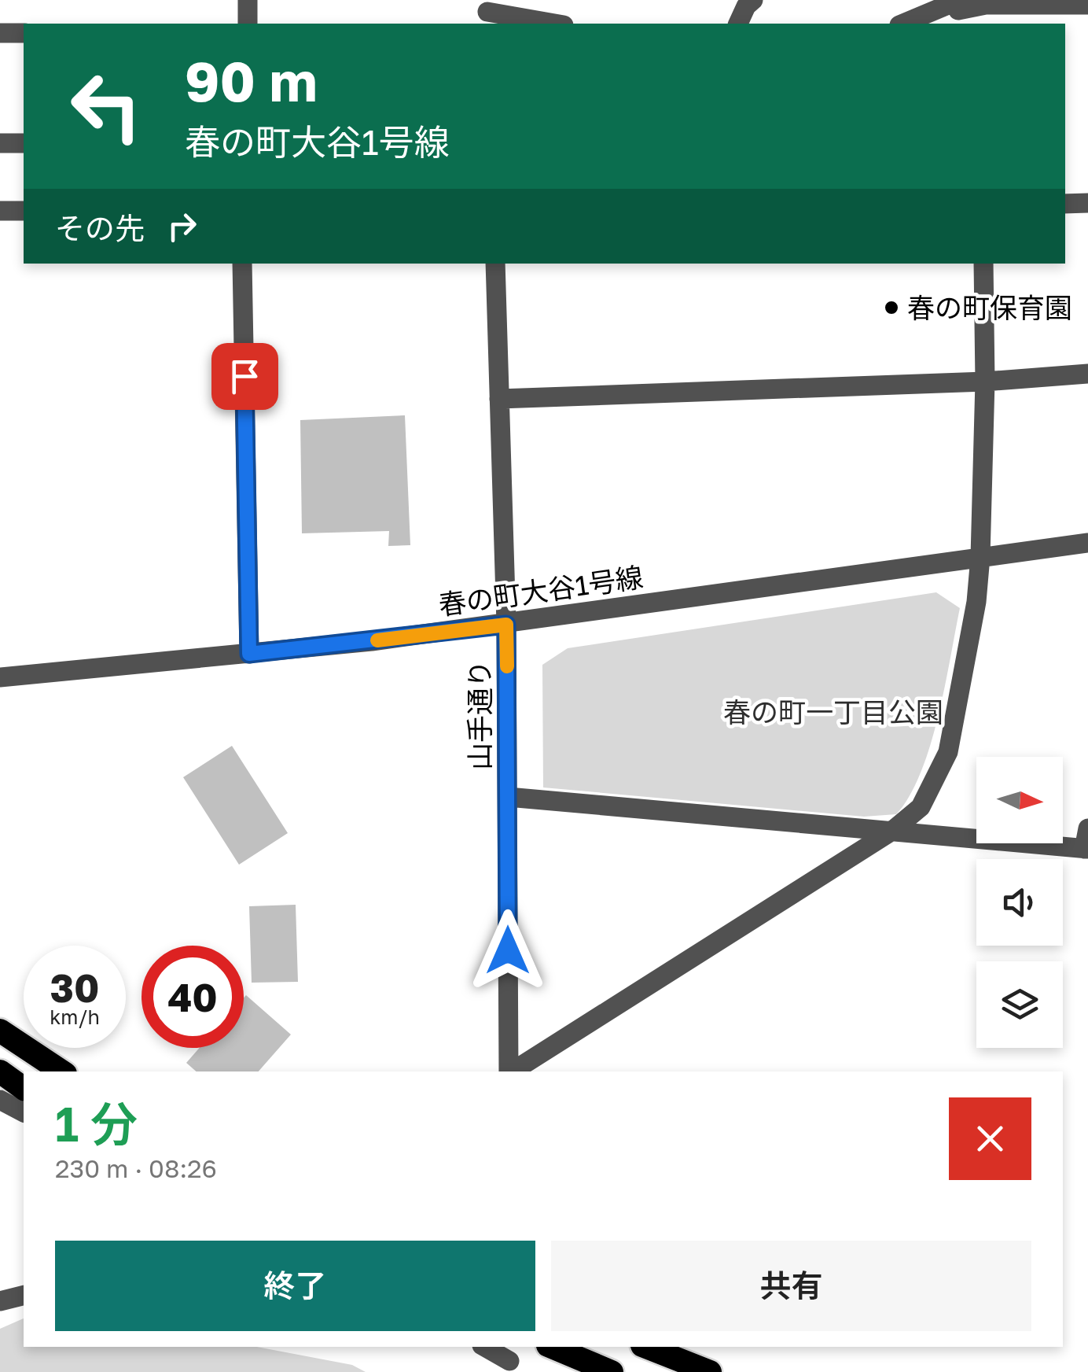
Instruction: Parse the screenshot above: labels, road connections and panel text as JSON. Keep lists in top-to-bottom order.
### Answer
{
  "streets": {
    "street": ["春の町大谷1号線", "山手通り"]
  },
  "crossings": [
    ["春の町大谷1号線", "山手通り"]
  ],
  "parks": ["春の町一丁目公園"],
  "places": ["春の町保育園"],
  "north": "right",
  "page": {
    "turn": ["90 m", "春の町大谷1号線"],
    "then": "その先",
    "speed": "30 km/h",
    "limit": "40",
    "heading": ["1 分", "230 m · 08:26"],
    "buttons": ["終了", "共有"]
  }
}
